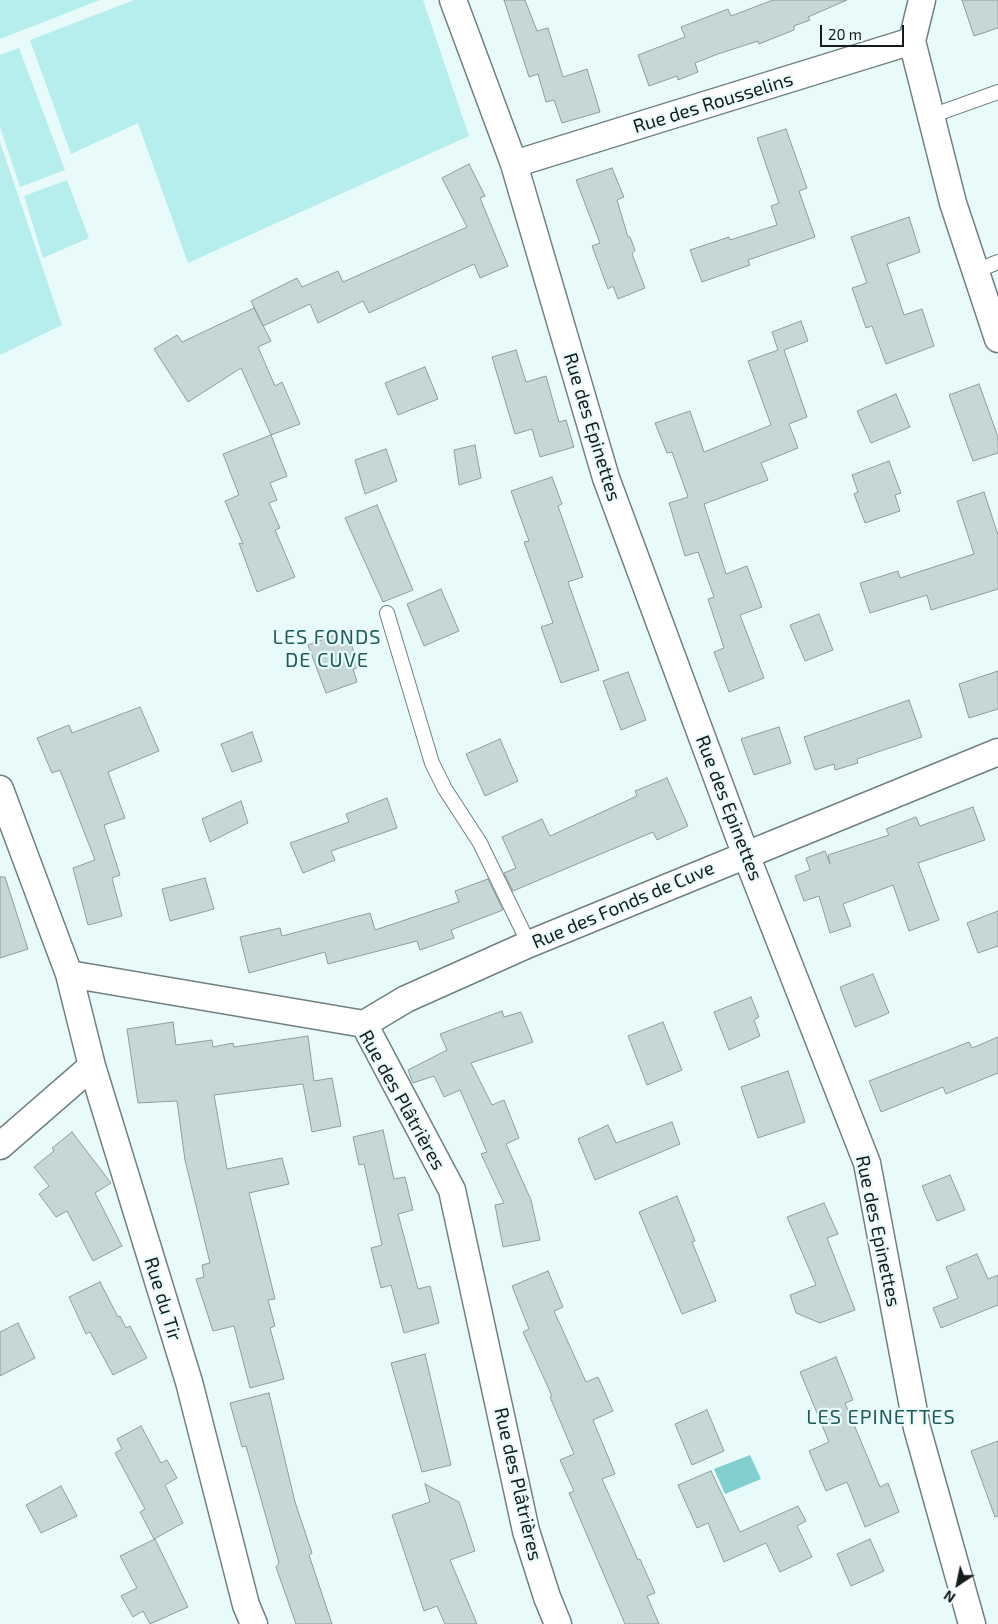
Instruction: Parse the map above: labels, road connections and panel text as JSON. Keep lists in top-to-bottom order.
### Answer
{
  "streets": {
    "street": [
      "Rue des Rousselins",
      "Rue des Epinettes",
      "Rue des Fonds de Cuve",
      "Rue des Plâtrières",
      "Rue du Tir"
    ]
  },
  "crossings": [
    ["Rue des Rousselins", "Rue des Epinettes"],
    ["Rue des Epinettes", "Rue des Fonds de Cuve"],
    ["Rue des Fonds de Cuve", "Rue des Plâtrières"],
    ["Rue des Plâtrières", "Rue du Tir"]
  ],
  "districts": ["LES FONDS DE CUVE", "LES EPINETTES"],
  "scale_bar": "20 m",
  "north": "bottom left"
}
